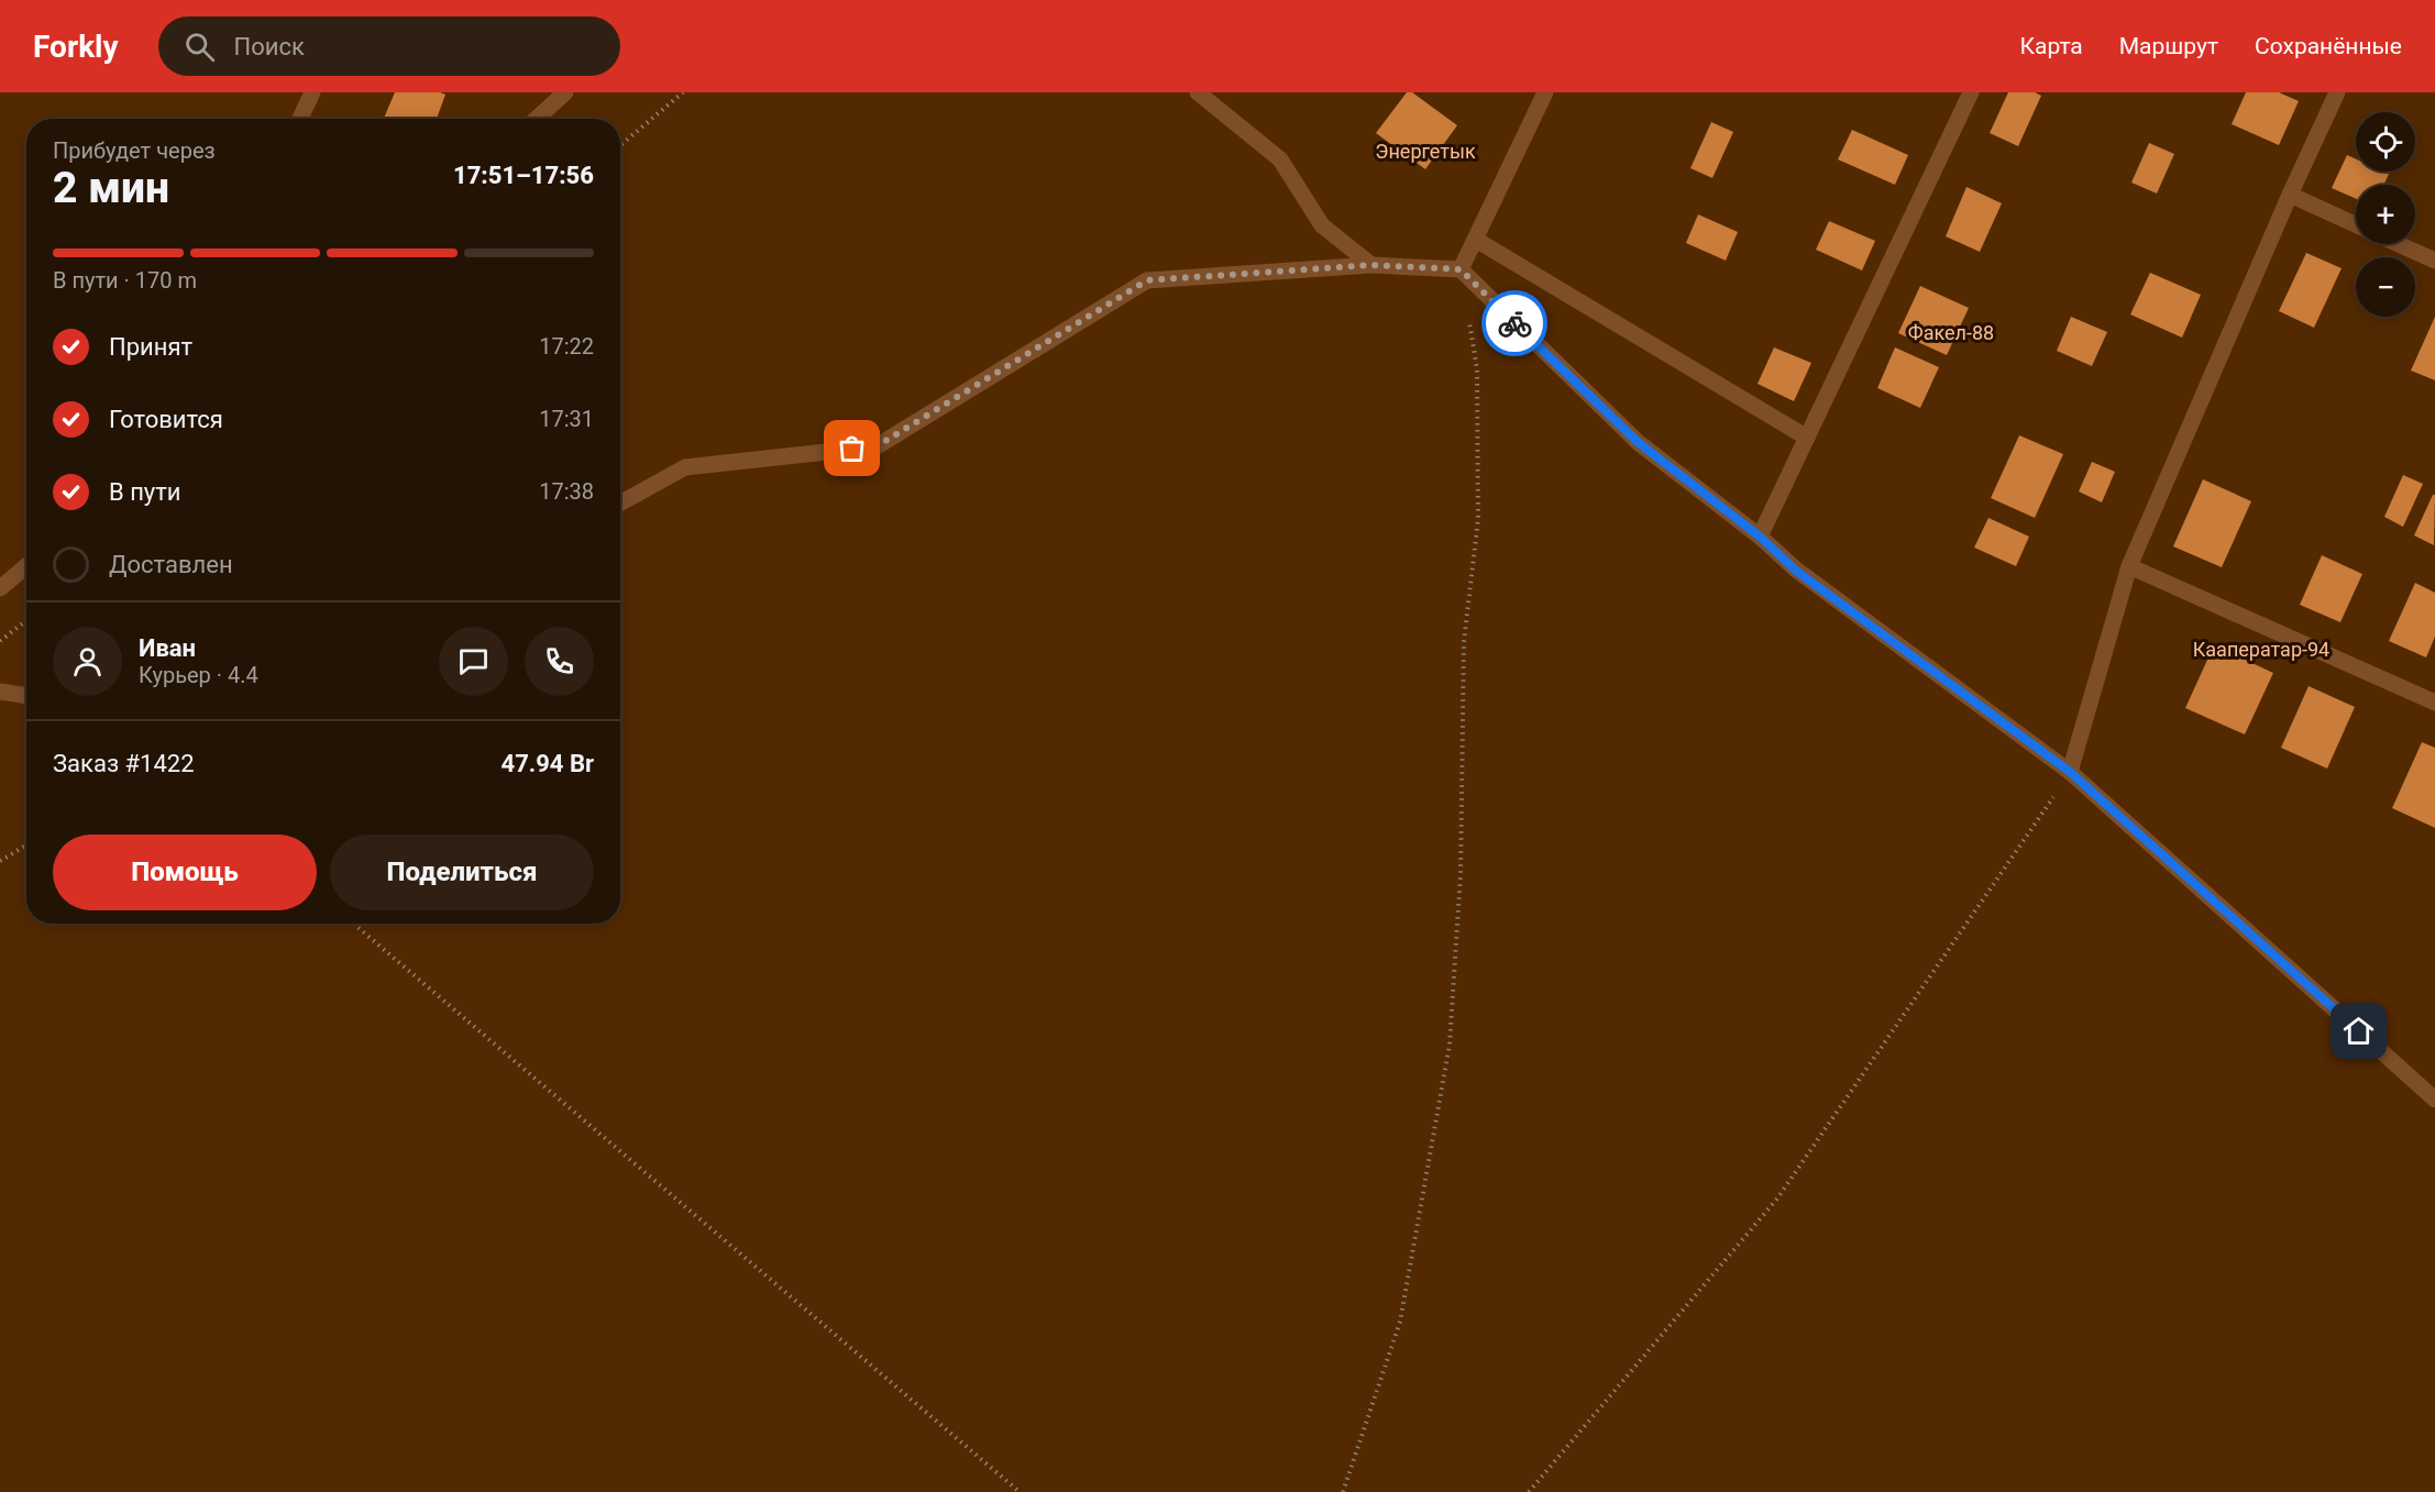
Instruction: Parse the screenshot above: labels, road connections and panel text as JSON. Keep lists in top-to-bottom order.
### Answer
{
  "parks": ["Энергетык", "Факел-88", "Кааператар-94"],
  "page": {
    "header": "Forkly",
    "search": "Поиск",
    "nav": ["Карта", "Маршрут", "Сохранённые"],
    "map_buttons": ["+", "−"],
    "heading": ["2 мин", "Прибудет через", "17:51–17:56"],
    "panel": [
      "Иван",
      "Курьер · 4.4",
      "Заказ #1422",
      "47.94 Br"
    ],
    "bar": "В пути · 170 m",
    "list": [
      ["Принят", "17:22"],
      ["Готовится", "17:31"],
      ["В пути", "17:38"],
      "Доставлен"
    ],
    "buttons": ["Помощь", "Поделиться"]
  }
}
